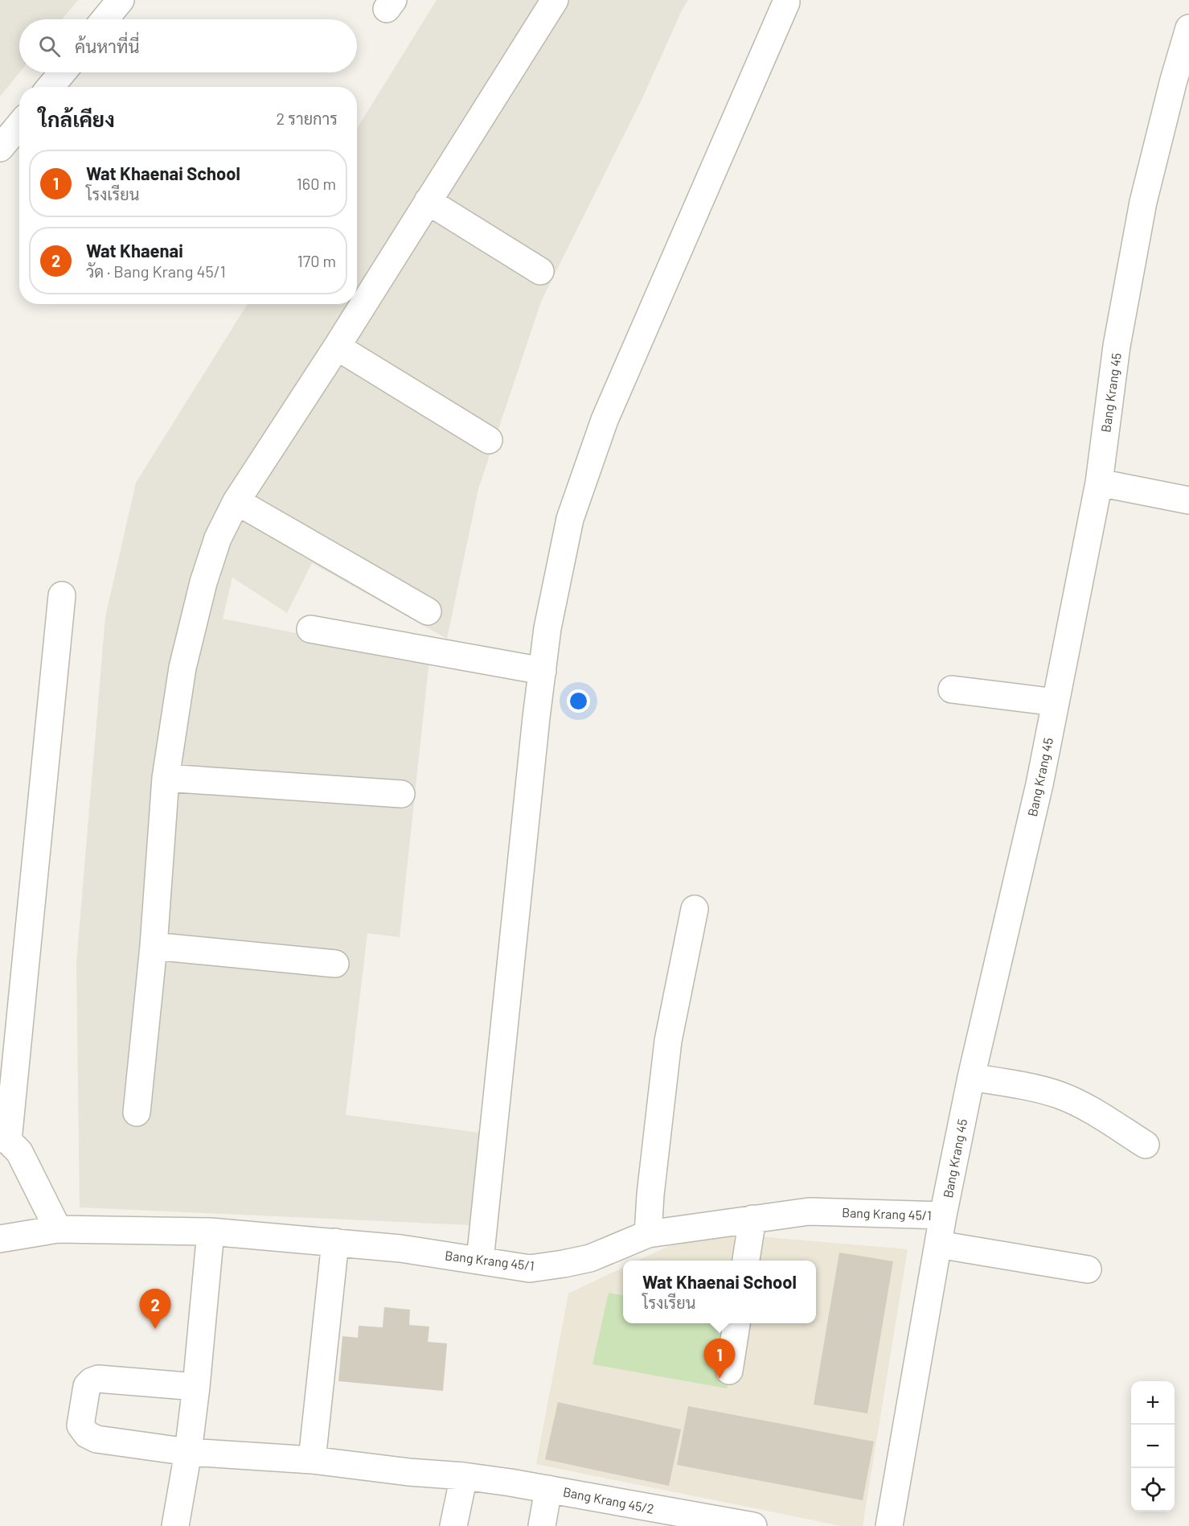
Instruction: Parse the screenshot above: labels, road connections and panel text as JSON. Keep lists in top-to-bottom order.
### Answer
{
  "streets": {
    "street": ["Bang Krang 45", "Bang Krang 45/1", "Bang Krang 45/2"]
  },
  "crossings": [
    ["Bang Krang 45", "Bang Krang 45/1"]
  ],
  "page": {
    "search": "ค้นหาที่นี่",
    "heading": ["ใกล้เคียง", "2 รายการ"],
    "list": [
      {
        "mark": "1",
        "name": "Wat Khaenai School",
        "note": "โรงเรียน",
        "value": "160 m"
      },
      {
        "mark": "2",
        "name": "Wat Khaenai",
        "note": "วัด · Bang Krang 45/1",
        "value": "170 m"
      }
    ],
    "popup": ["Wat Khaenai School", "โรงเรียน"],
    "pins": ["2", "1"],
    "map_buttons": ["+", "−"]
  }
}
